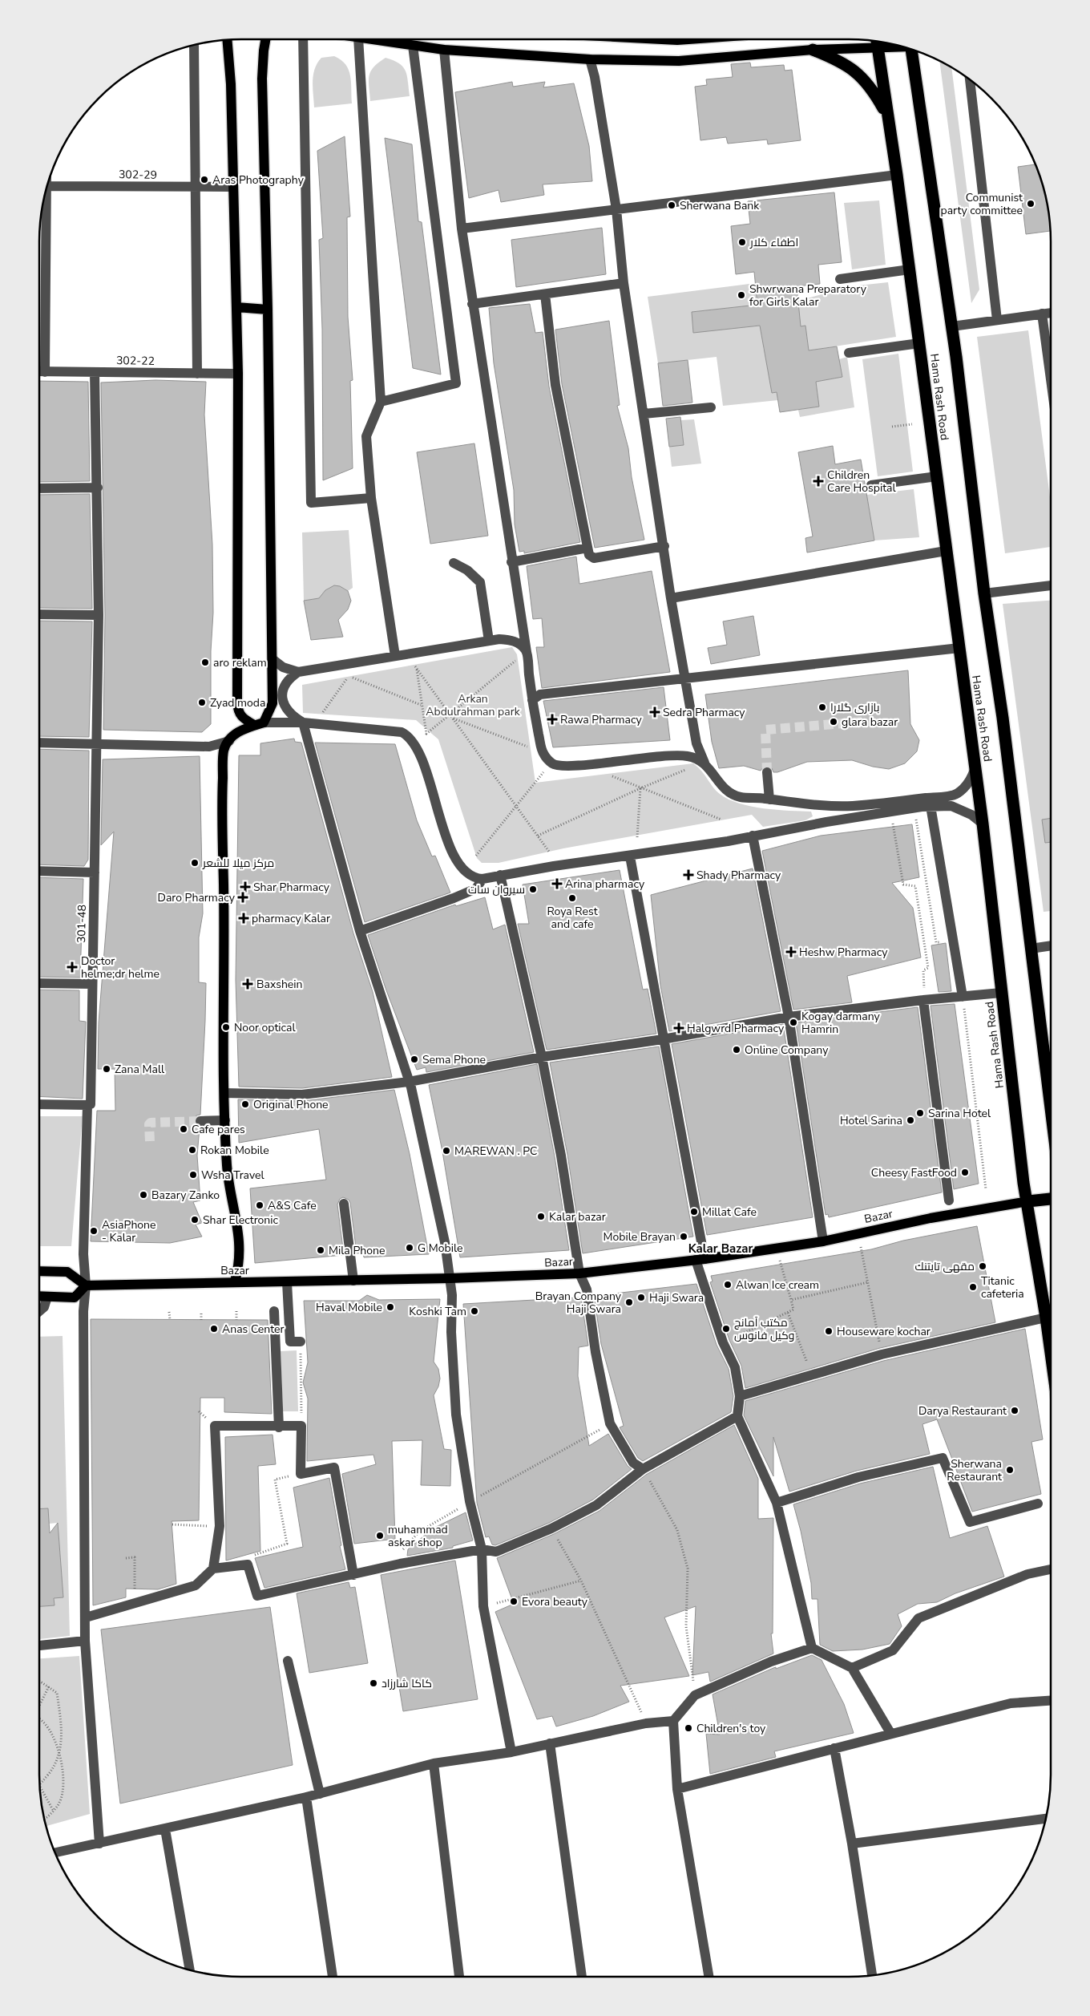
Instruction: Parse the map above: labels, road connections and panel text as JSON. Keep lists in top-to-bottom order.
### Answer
{
  "streets": {
    "highway": ["Hama Rash Road"],
    "main road": ["Bazar"],
    "street": ["302-29", "302-22", "301-48"]
  },
  "crossings": [
    ["302-22", "301-48"],
    ["Hama Rash Road", "Bazar"],
    ["301-48", "Bazar"]
  ],
  "districts": ["Kalar Bazar"],
  "parks": ["Arkan Abdulrahman park"],
  "places": {
    "other": [
      "Aras Photography",
      "Communist party committee",
      "Sherwana Bank",
      "اطفاء كلار",
      "Shwrwana Preparatory for Girls Kalar",
      "aro reklam",
      "Zyad moda",
      "بازاری گلارا",
      "glara bazar",
      "مركز ميلا للشعر",
      "سیروان سات",
      "Roya Rest and cafe",
      "Kogay darmany Hamrin",
      "Noor optical",
      "Online Company",
      "Sema Phone",
      "Zana Mall",
      "Original Phone",
      "Sarina Hotel",
      "Hotel Sarina",
      "Cafe pares",
      "Rokan Mobile",
      "MAREWAN . PC",
      "Cheesy FastFood",
      "Wsha Travel",
      "Bazary Zanko",
      "A&S Cafe",
      "Millat Cafe",
      "Kalar bazar",
      "Shar Electronic",
      "AsiaPhone - Kalar",
      "Mobile Brayan",
      "G Mobile",
      "Mila Phone",
      "مقهى تايتنك",
      "Alwan Ice cream",
      "Titanic cafeteria",
      "Haji Swara",
      "Brayan Company Haji Swara",
      "Haval Mobile",
      "Koshki Tam",
      "Anas Center",
      "مكتب آمانج وكيل فانوس",
      "Houseware kochar",
      "Darya Restaurant",
      "Sherwana Restaurant",
      "muhammad askar shop",
      "Evora beauty",
      "كاكا شارزاد",
      "Children's toy"
    ],
    "health": [
      "Children Care Hospital",
      "Sedra Pharmacy",
      "Rawa Pharmacy",
      "Shady Pharmacy",
      "Arina pharmacy",
      "Shar Pharmacy",
      "Daro Pharmacy",
      "pharmacy Kalar",
      "Heshw Pharmacy",
      "Doctor helme;dr helme",
      "Baxshein",
      "Halgwrd Pharmacy"
    ]
  }
}
